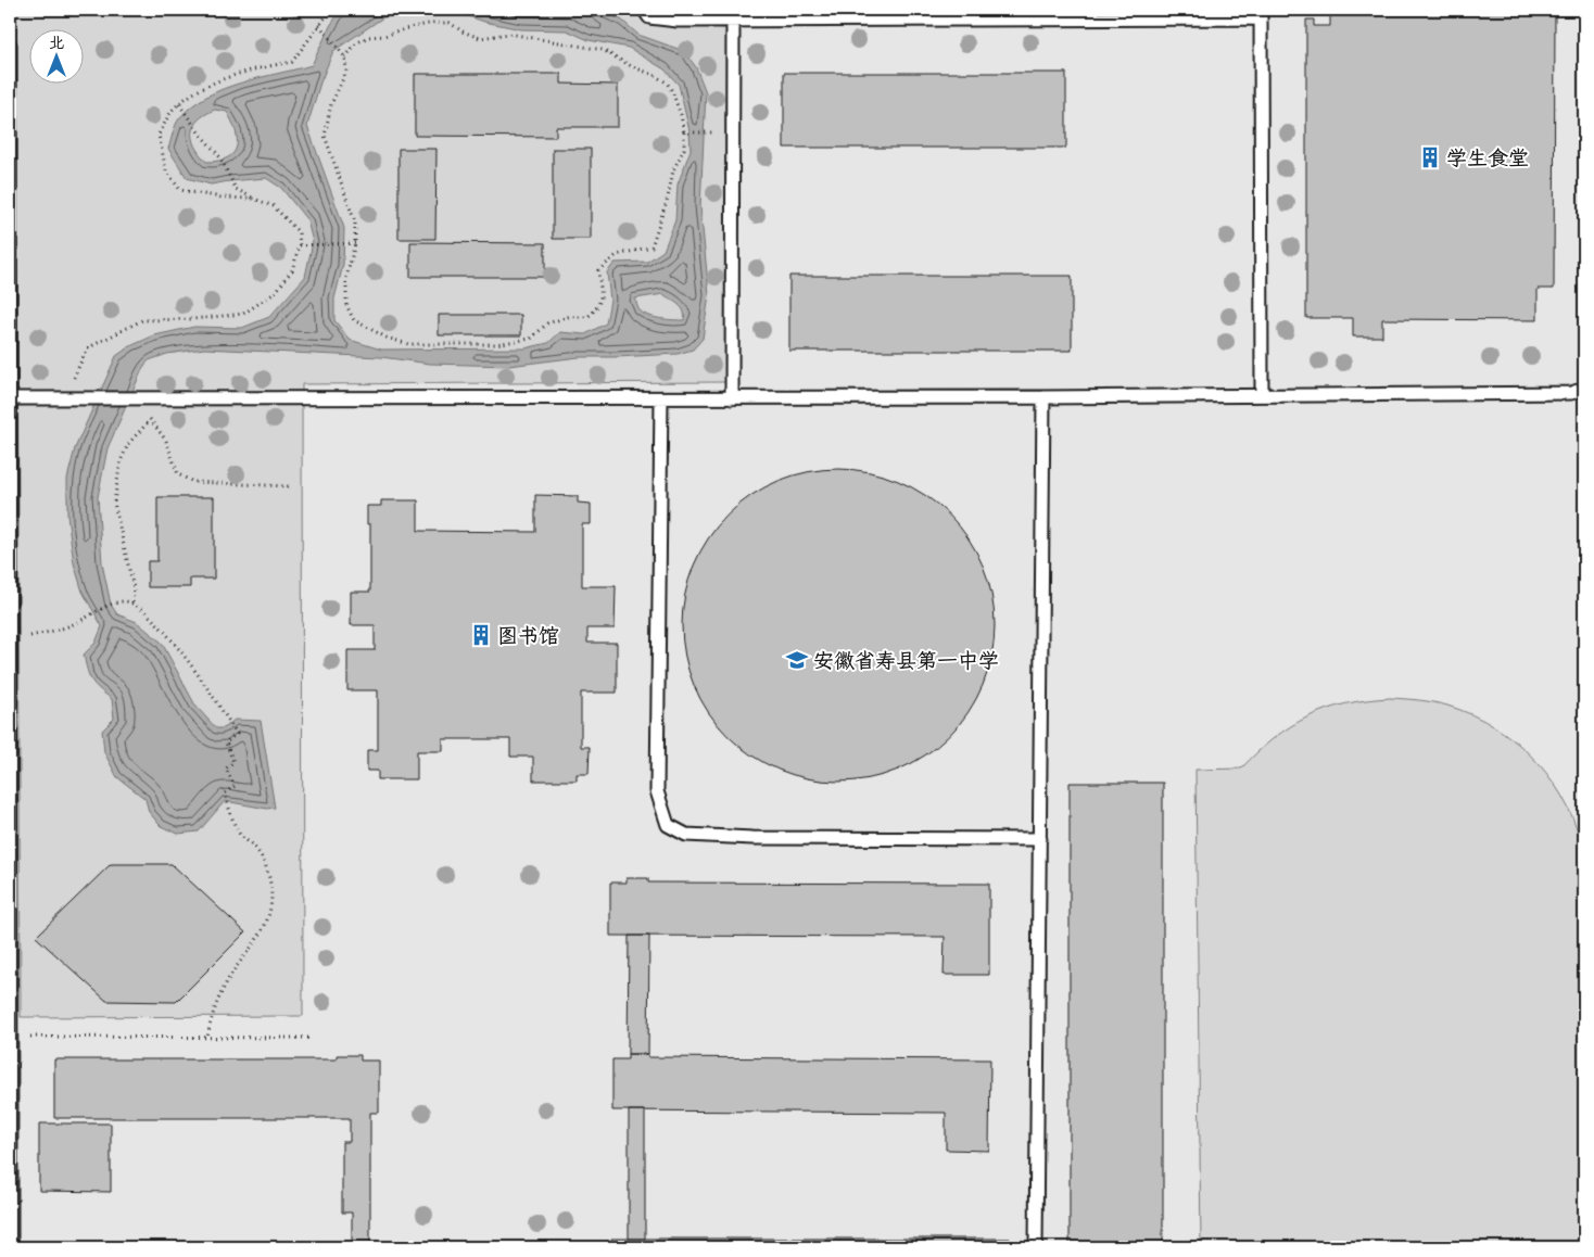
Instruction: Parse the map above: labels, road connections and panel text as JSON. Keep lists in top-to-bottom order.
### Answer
{
  "places": {
    "building": ["学生食堂", "图书馆"],
    "school or university": ["安徽省寿县第一中学"]
  },
  "north": "top"
}
